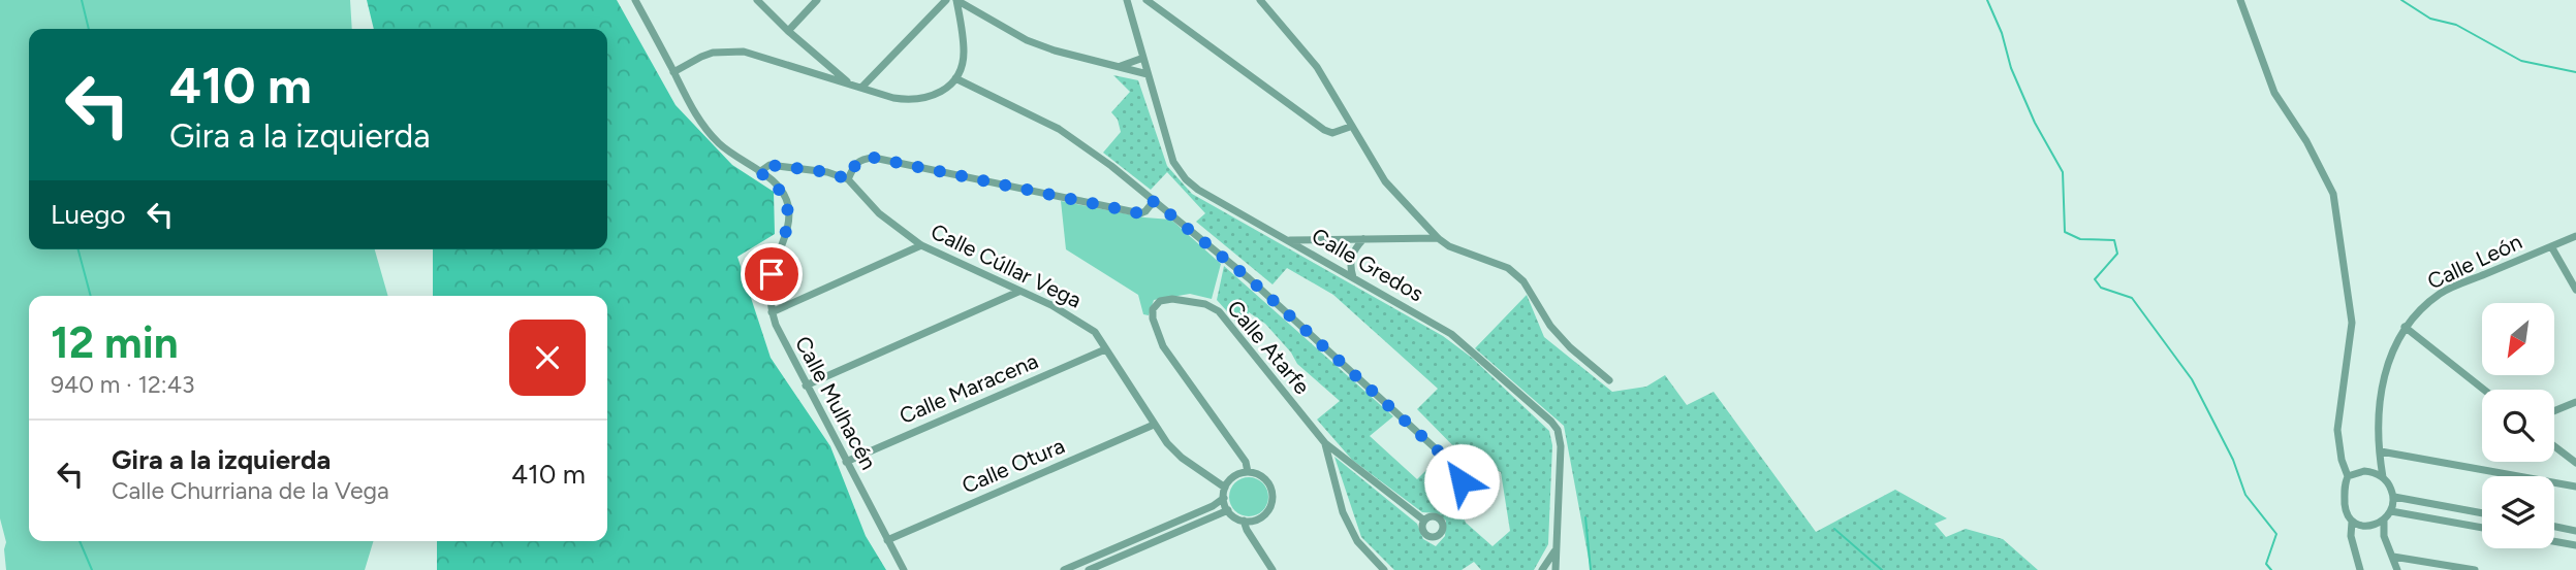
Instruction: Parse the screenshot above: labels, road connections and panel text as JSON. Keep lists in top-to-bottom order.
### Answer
{
  "streets": {
    "street": [
      "Calle León",
      "Calle Gredos",
      "Calle Cúllar Vega",
      "Calle Atarfe",
      "Calle Maracena",
      "Calle Mulhacén",
      "Calle Otura"
    ]
  },
  "crossings": [
    ["Calle Cúllar Vega", "Calle Atarfe"],
    ["Calle Cúllar Vega", "Calle Maracena"],
    ["Calle Cúllar Vega", "Calle Otura"],
    ["Calle Maracena", "Calle Mulhacén"],
    ["Calle Mulhacén", "Calle Otura"]
  ],
  "north": "bottom left",
  "page": {
    "turn": ["410 m", "Gira a la izquierda"],
    "then": "Luego",
    "heading": ["12 min", "940 m · 12:43"],
    "list": [
      {
        "name": "Gira a la izquierda",
        "note": "Calle Churriana de la Vega",
        "value": "410 m"
      }
    ]
  }
}
